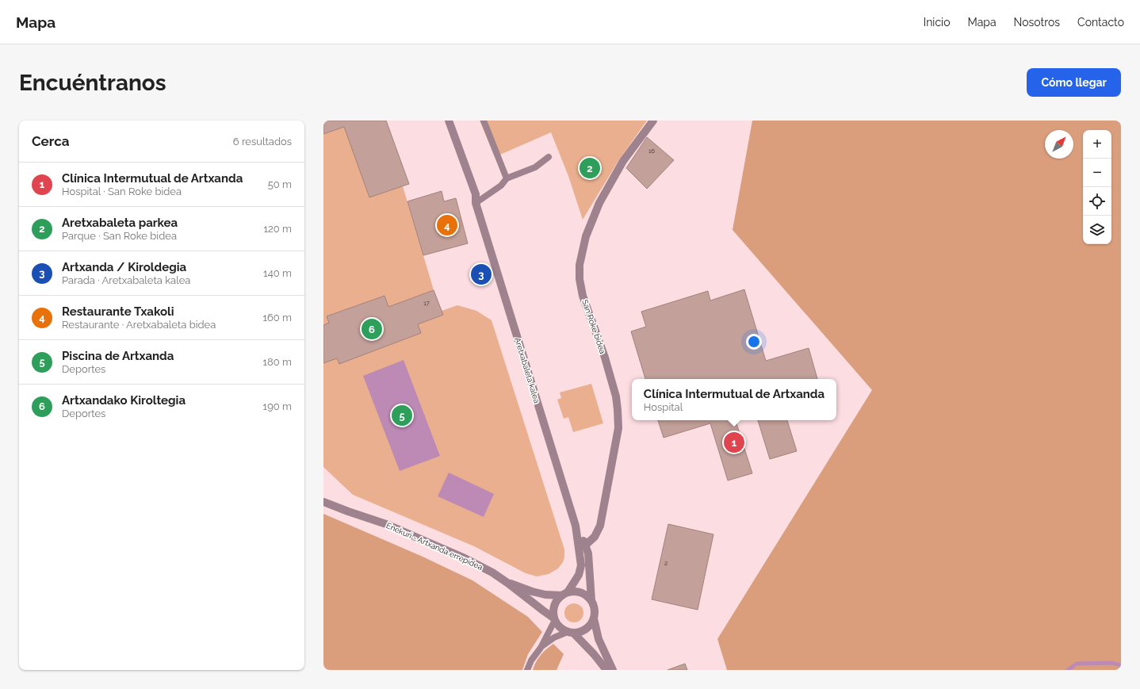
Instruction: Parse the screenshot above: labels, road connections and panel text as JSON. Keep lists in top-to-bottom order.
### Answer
{
  "streets": {
    "street": ["San Roke bidea", "Aretxabaleta kalea", "Enekuri - Artxanda errepidea"]
  },
  "crossings": [
    ["San Roke bidea", "Aretxabaleta kalea"],
    ["Aretxabaleta kalea", "Enekuri - Artxanda errepidea"]
  ],
  "house_numbers": ["16", "17", "2"],
  "north": "top right",
  "page": {
    "header": "Mapa",
    "nav": [
      "Inicio",
      "Mapa",
      "Nosotros",
      "Contacto"
    ],
    "buttons": "Cómo llegar",
    "title": "Encuéntranos",
    "heading": ["Cerca", "6 resultados"],
    "map_buttons": ["+", "−"],
    "pins": [
      "2",
      "4",
      "3",
      "6",
      "5",
      "1"
    ],
    "list": [
      {
        "mark": "1",
        "name": "Clínica Intermutual de Artxanda",
        "note": "Hospital · San Roke bidea",
        "value": "50 m"
      },
      {
        "mark": "2",
        "name": "Aretxabaleta parkea",
        "note": "Parque · San Roke bidea",
        "value": "120 m"
      },
      {
        "mark": "3",
        "name": "Artxanda / Kiroldegia",
        "note": "Parada · Aretxabaleta kalea",
        "value": "140 m"
      },
      {
        "mark": "4",
        "name": "Restaurante Txakoli",
        "note": "Restaurante · Aretxabaleta bidea",
        "value": "160 m"
      },
      {
        "mark": "5",
        "name": "Piscina de Artxanda",
        "note": "Deportes",
        "value": "180 m"
      },
      {
        "mark": "6",
        "name": "Artxandako Kiroltegia",
        "note": "Deportes",
        "value": "190 m"
      }
    ],
    "popup": ["Clínica Intermutual de Artxanda", "Hospital"]
  }
}
